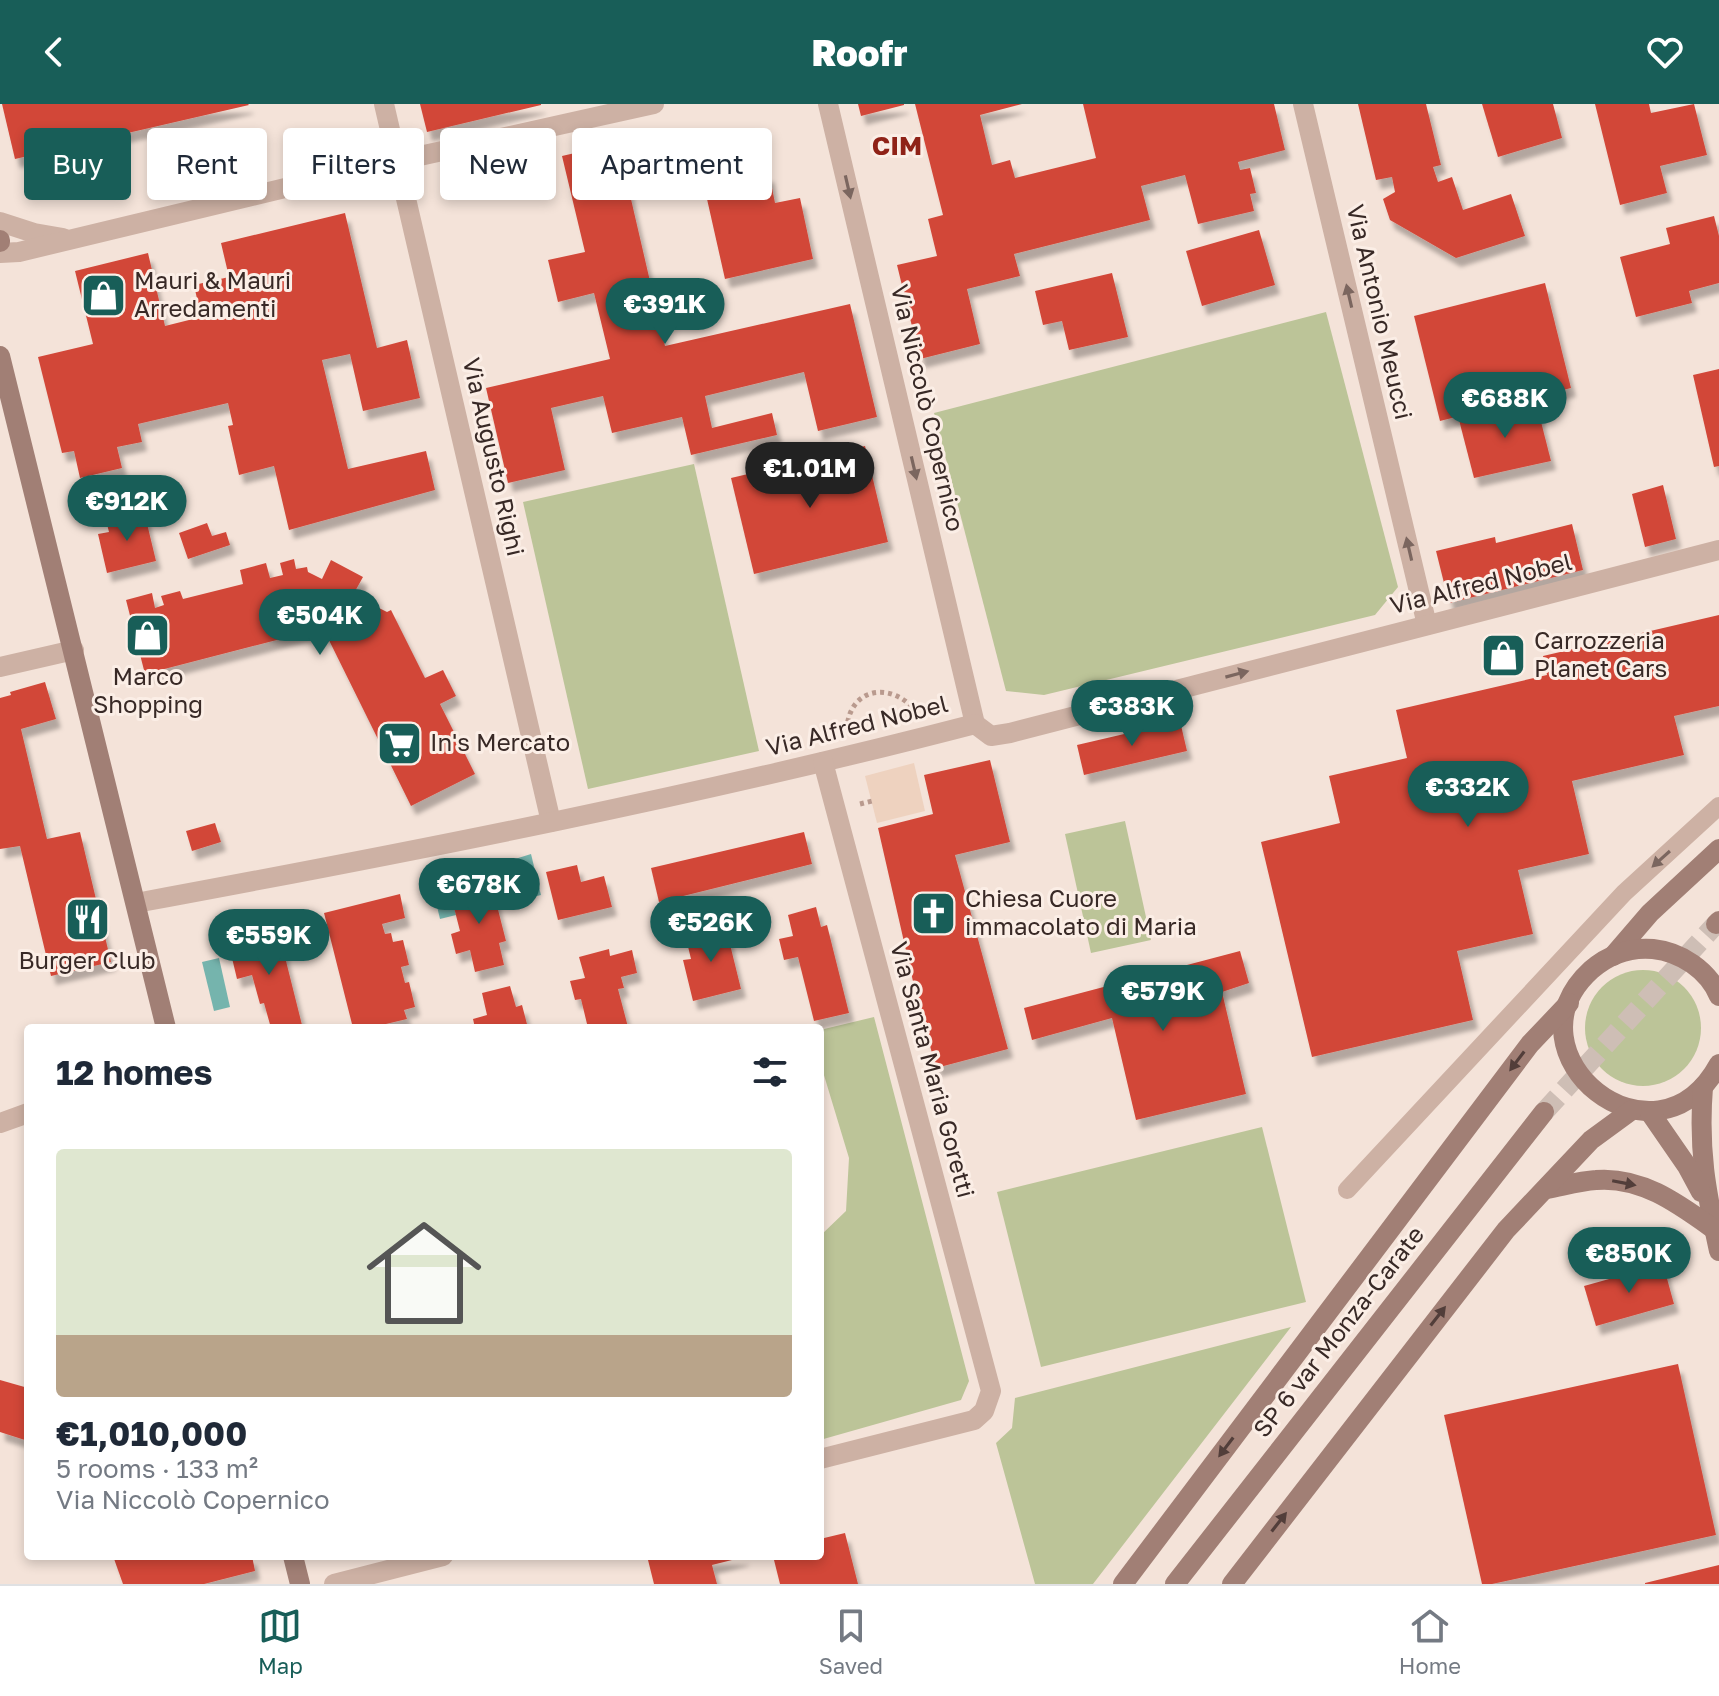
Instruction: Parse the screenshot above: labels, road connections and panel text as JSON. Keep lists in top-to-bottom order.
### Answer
{
  "streets": {
    "main road": ["SP 6 var Monza-Carate"],
    "street": [
      "Via Antonio Meucci",
      "Via Niccolò Copernico",
      "Via Augusto Righi",
      "Via Alfred Nobel",
      "Via Santa Maria Goretti"
    ]
  },
  "crossings": [
    ["Via Antonio Meucci", "Via Alfred Nobel"],
    ["Via Niccolò Copernico", "Via Alfred Nobel"],
    ["Via Augusto Righi", "Via Alfred Nobel"],
    ["Via Alfred Nobel", "Via Santa Maria Goretti"]
  ],
  "one_way": ["Via Antonio Meucci", "Via Niccolò Copernico"],
  "districts": ["CIM"],
  "places": {
    "shop": ["Mauri & Mauri Arredamenti", "Marco Shopping", "Carrozzeria Planet Cars"],
    "supermarket": ["In's Mercato"],
    "church": ["Chiesa Cuore immacolato di Maria"],
    "restaurant": ["Burger Club"]
  },
  "page": {
    "header": "Roofr",
    "chip": [
      "Buy",
      "Rent",
      "Filters",
      "New",
      "Apartment"
    ],
    "price": [
      "€391K",
      "€688K",
      "€1.01M",
      "€912K",
      "€504K",
      "€383K",
      "€332K",
      "€678K",
      "€526K",
      "€559K",
      "€579K",
      "€850K"
    ],
    "heading": "12 homes",
    "list": [
      {
        "name": "€1,010,000",
        "note": "5 rooms · 133 m² · Via Niccolò Copernico"
      }
    ],
    "tabs": ["Map", "Saved", "Home"]
  }
}
